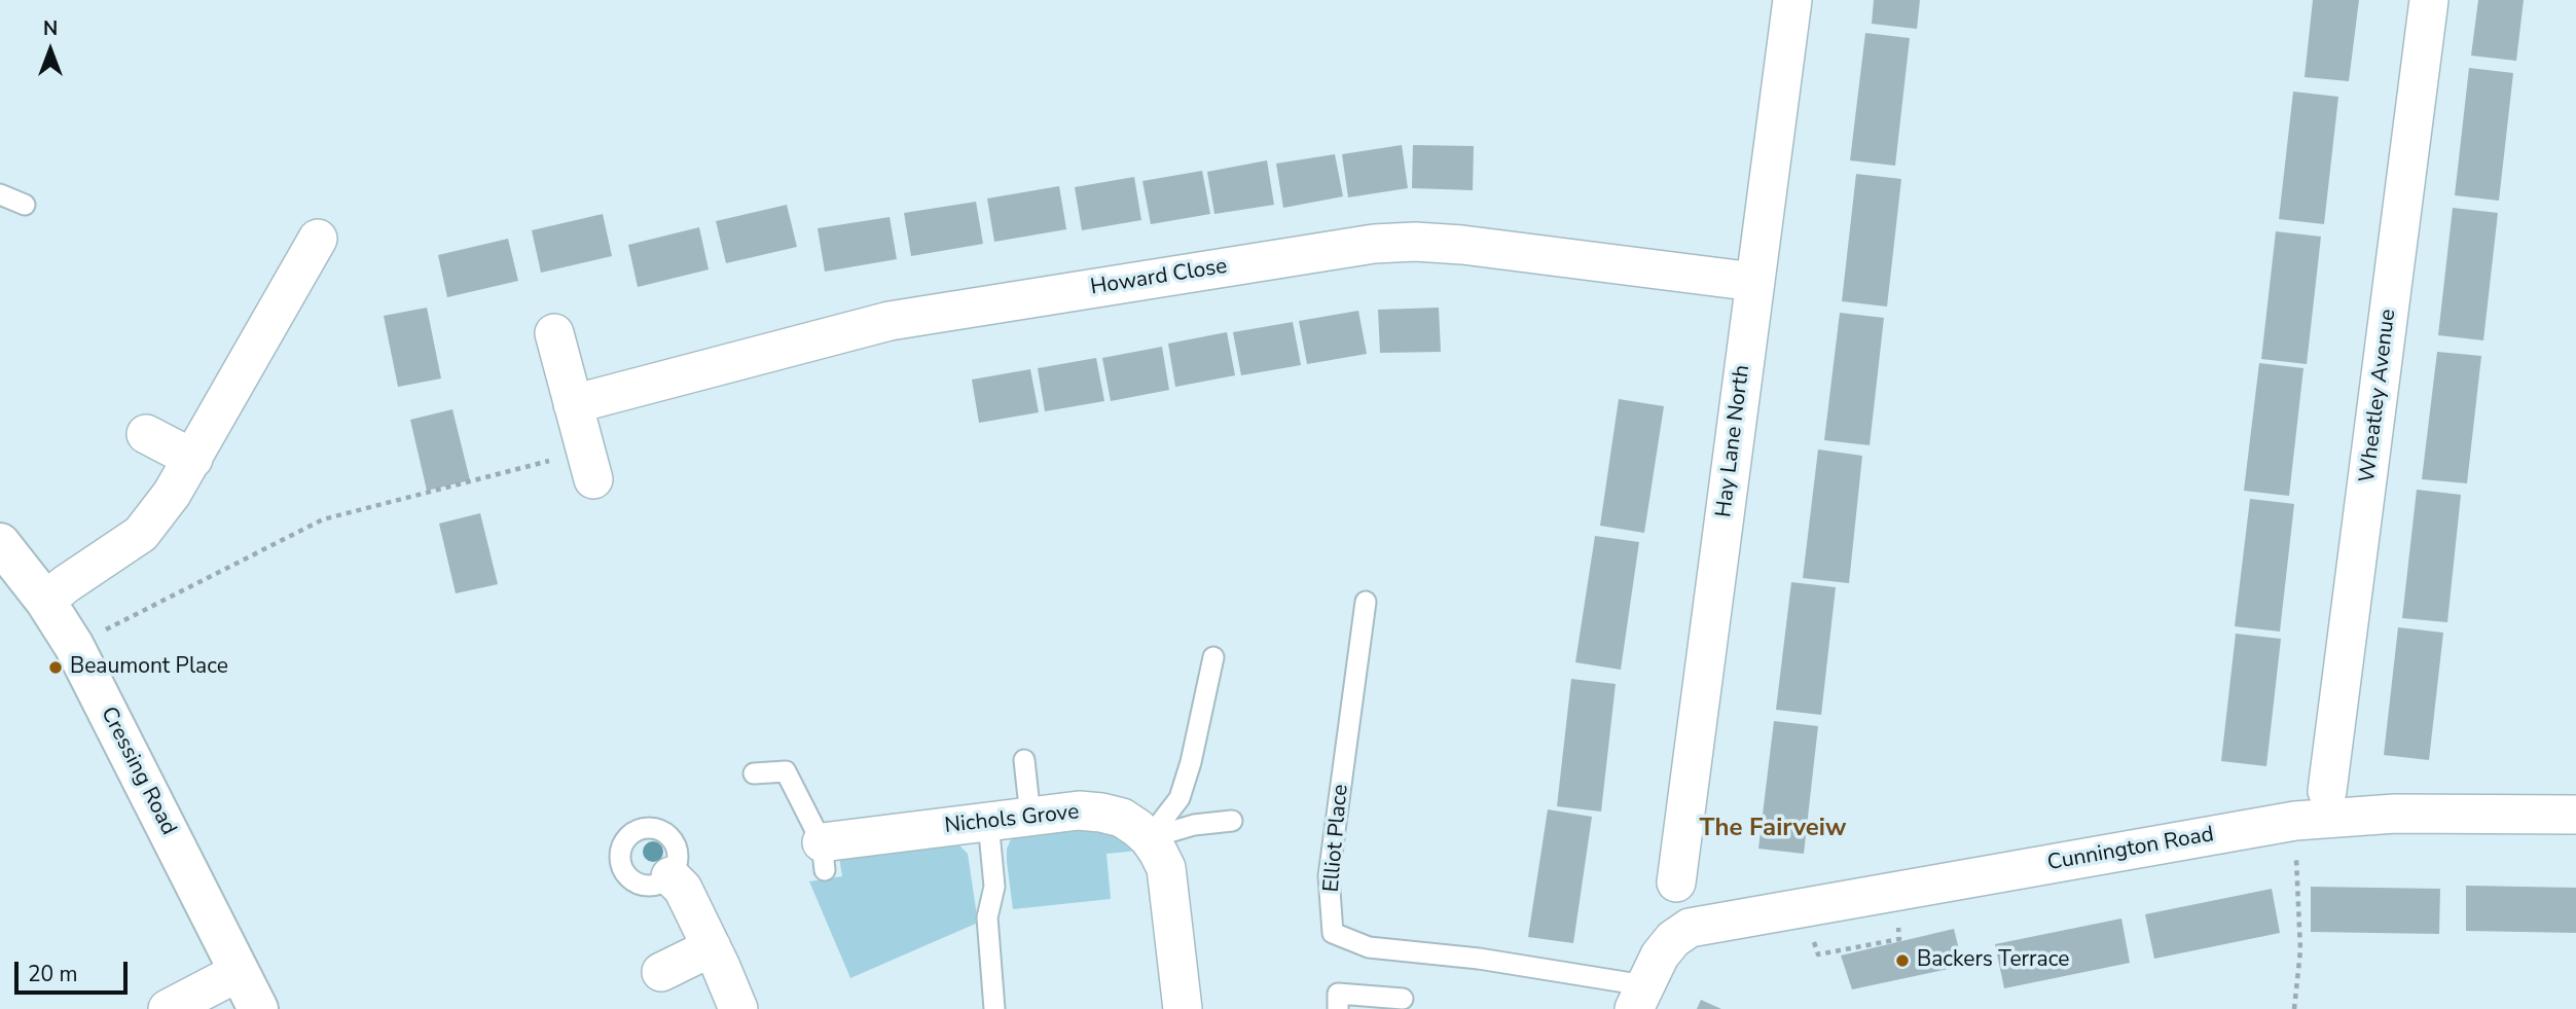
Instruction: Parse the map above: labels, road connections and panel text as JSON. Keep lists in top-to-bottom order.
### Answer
{
  "streets": {
    "street": [
      "Howard Close",
      "Wheatley Avenue",
      "Hay Lane North",
      "Cressing Road",
      "Nichols Grove",
      "Cunnington Road"
    ],
    "lane": ["Elliot Place"]
  },
  "crossings": [
    ["Howard Close", "Hay Lane North"],
    ["Elliot Place", "Cunnington Road"]
  ],
  "districts": ["The Fairveiw"],
  "places": ["Beaumont Place", "Backers Terrace"],
  "scale_bar": "20 m",
  "north": "top"
}
